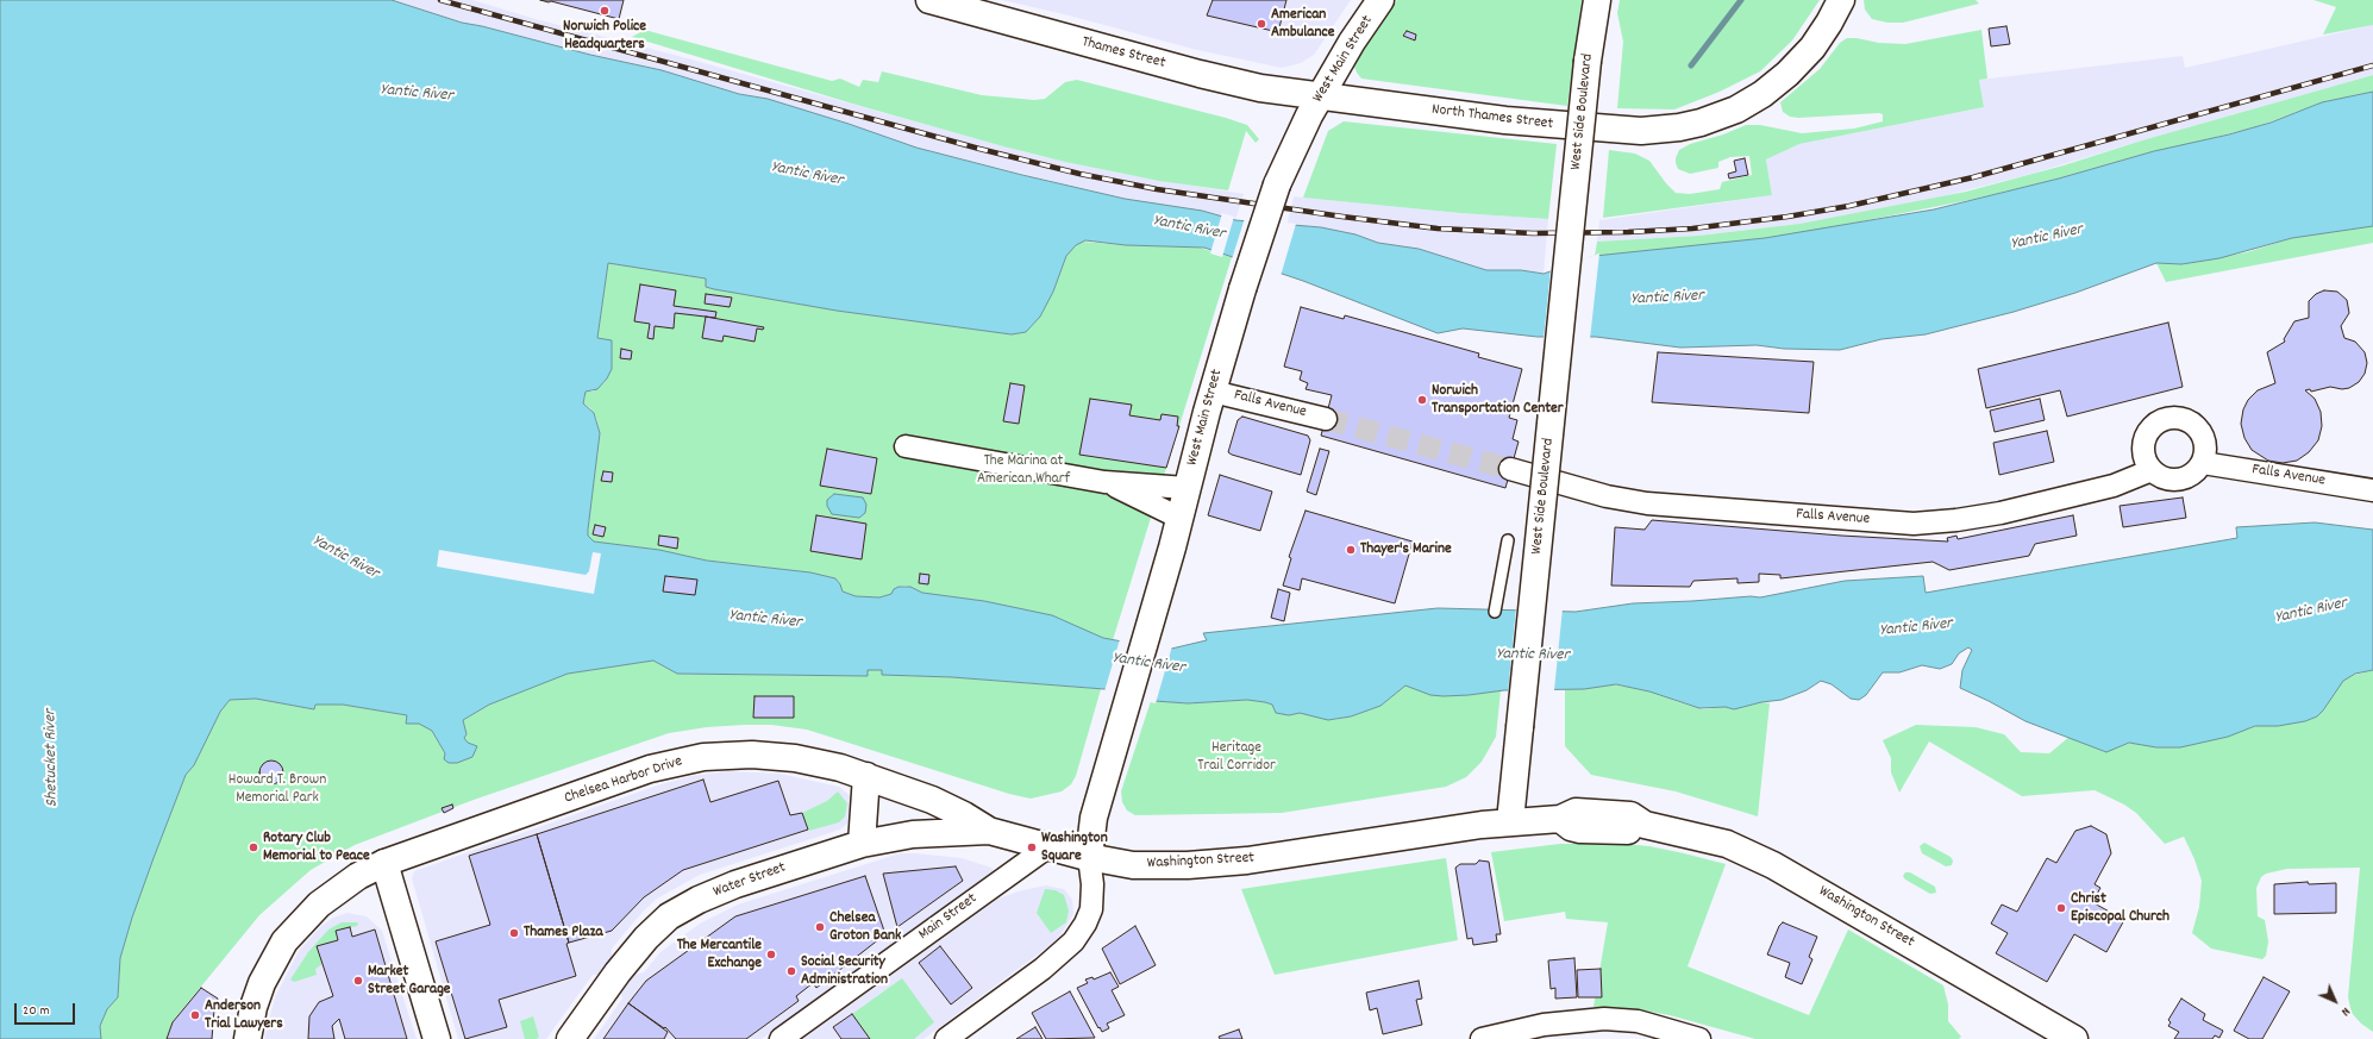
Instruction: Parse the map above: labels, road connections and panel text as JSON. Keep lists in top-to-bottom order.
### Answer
{
  "streets": {
    "main road": [
      "Thames Street",
      "West Main Street",
      "West Side Boulevard",
      "North Thames Street",
      "Chelsea Harbor Drive",
      "Washington Street",
      "Water Street"
    ],
    "street": ["Falls Avenue", "Main Street"]
  },
  "crossings": [
    ["Thames Street", "West Main Street"],
    ["Thames Street", "North Thames Street"],
    ["West Main Street", "North Thames Street"],
    ["West Main Street", "Falls Avenue"],
    ["West Main Street", "Chelsea Harbor Drive"],
    ["West Main Street", "Washington Street"],
    ["West Side Boulevard", "Washington Street"],
    ["Chelsea Harbor Drive", "Washington Street"],
    ["Chelsea Harbor Drive", "Water Street"],
    ["Chelsea Harbor Drive", "Main Street"]
  ],
  "water": ["Yantic River", "Shetucket River"],
  "parks": ["The Marina at American Wharf", "Heritage Trail Corridor", "Howard T. Brown Memorial Park"],
  "places": [
    "Norwich Police Headquarters",
    "American Ambulance",
    "Norwich Transportation Center",
    "Thayer's Marine",
    "Rotary Club Memorial to Peace",
    "Washington Square",
    "Christ Episcopal Church",
    "Chelsea Groton Bank",
    "Thames Plaza",
    "The Mercantile Exchange",
    "Social Security Administration",
    "Market Street Garage",
    "Anderson Trial Lawyers"
  ],
  "scale_bar": "20 m",
  "north": "bottom right"
}
